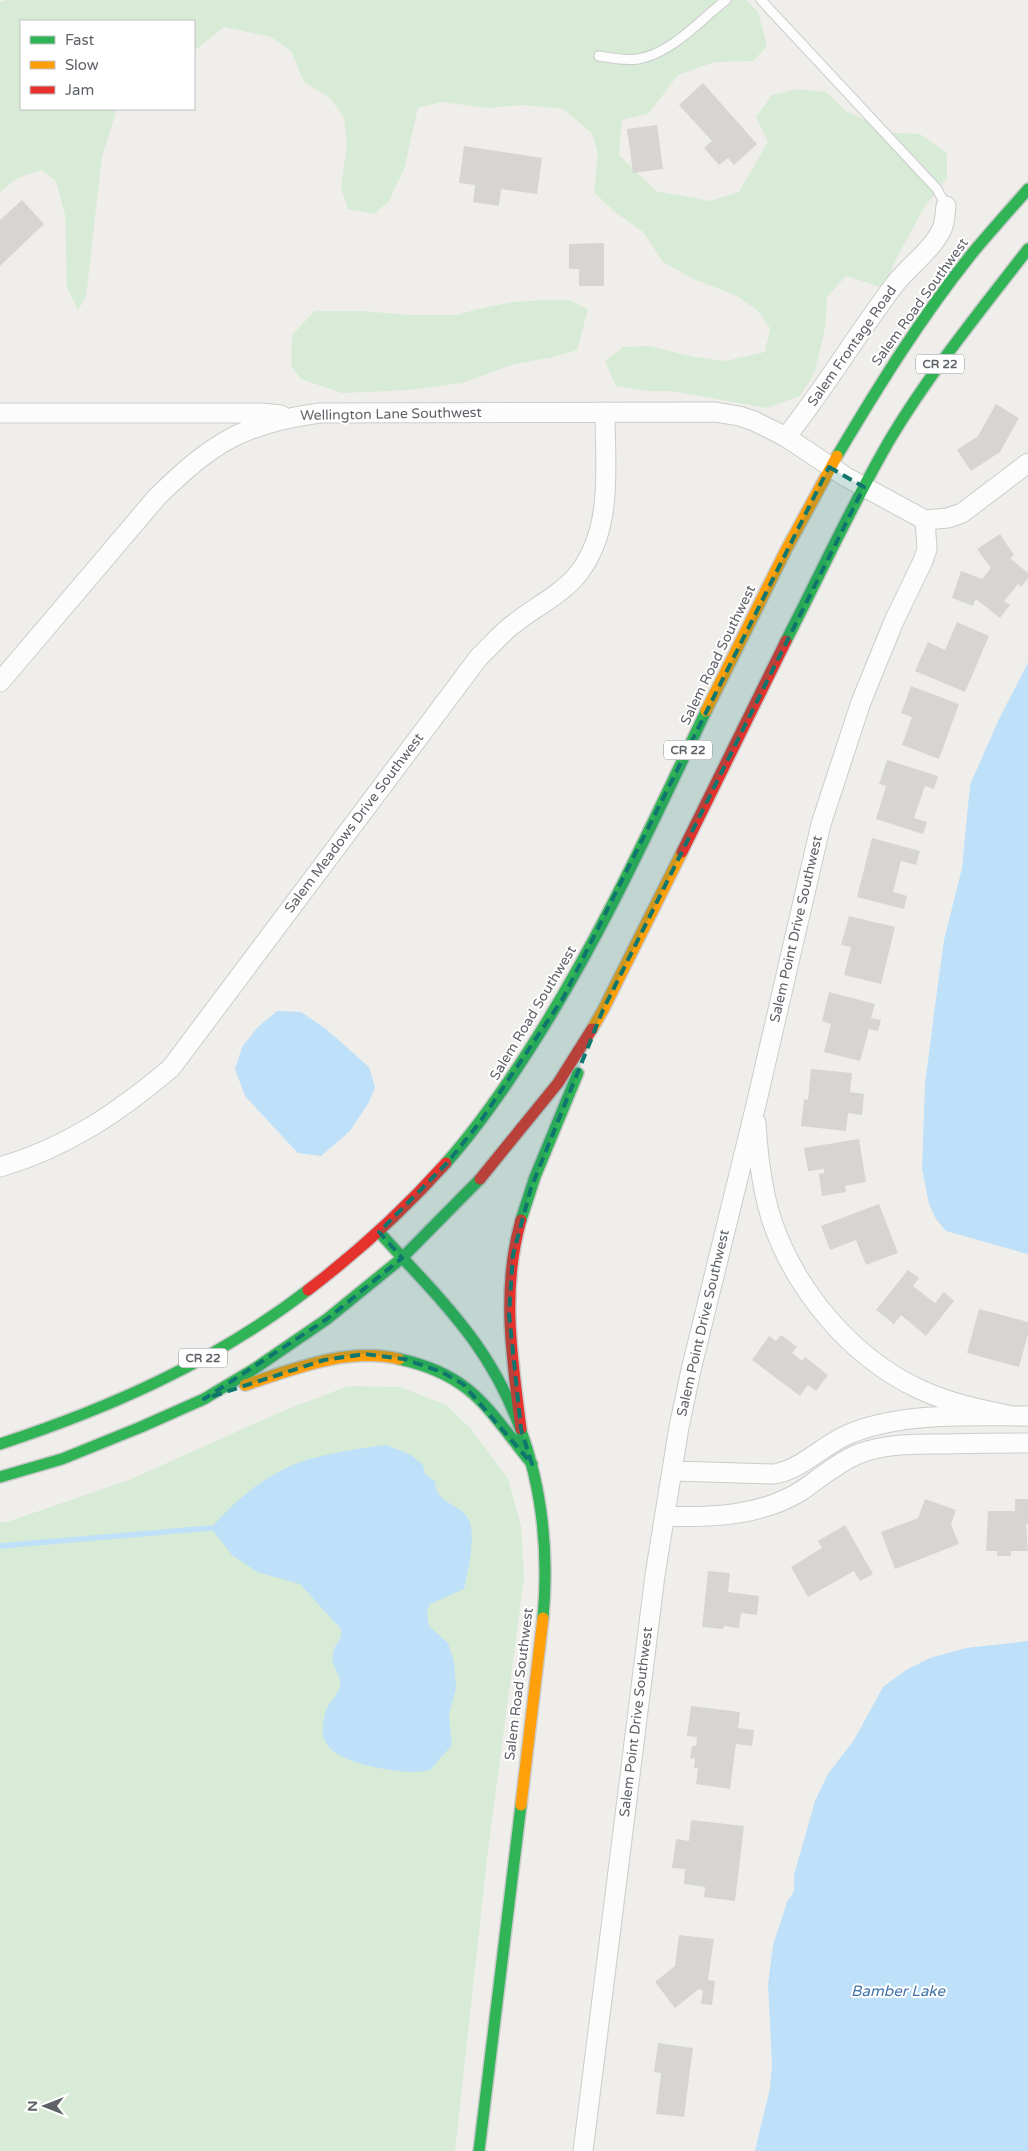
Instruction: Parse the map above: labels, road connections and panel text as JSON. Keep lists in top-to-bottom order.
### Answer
{
  "streets": {
    "main road": ["Salem Road Southwest", "CR 22"],
    "street": [
      "Salem Frontage Road",
      "Wellington Lane Southwest",
      "Salem Meadows Drive Southwest",
      "Salem Point Drive Southwest"
    ]
  },
  "crossings": [
    ["Salem Road Southwest", "CR 22"],
    ["Salem Road Southwest", "Wellington Lane Southwest"],
    ["Salem Frontage Road", "Wellington Lane Southwest"],
    ["CR 22", "Wellington Lane Southwest"],
    ["Wellington Lane Southwest", "Salem Meadows Drive Southwest"]
  ],
  "water": ["Bamber Lake"],
  "legend": ["Fast", "Slow", "Jam"],
  "north": "left"
}
